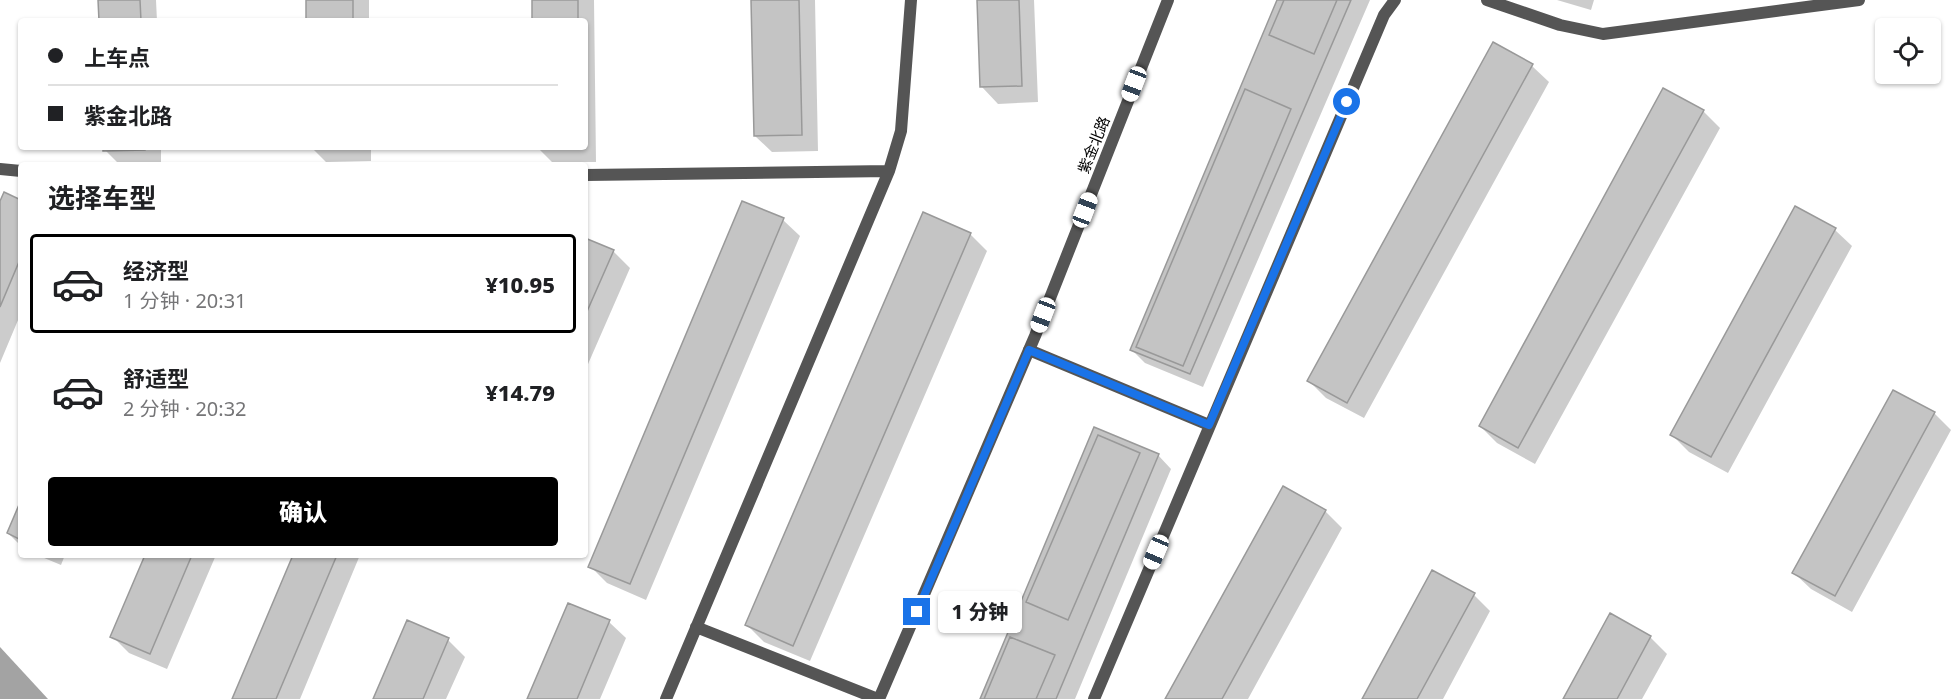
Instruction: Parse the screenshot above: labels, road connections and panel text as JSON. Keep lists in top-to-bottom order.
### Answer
{
  "streets": {
    "street": ["紫金北路"]
  },
  "page": {
    "banner": ["上车点", "紫金北路"],
    "heading": "选择车型",
    "list": [
      {
        "name": "经济型",
        "note": "1 分钟 · 20:31",
        "value": "¥10.95"
      },
      {
        "name": "舒适型",
        "note": "2 分钟 · 20:32",
        "value": "¥14.79"
      }
    ],
    "buttons": "确认",
    "bubble": "1 分钟"
  }
}
